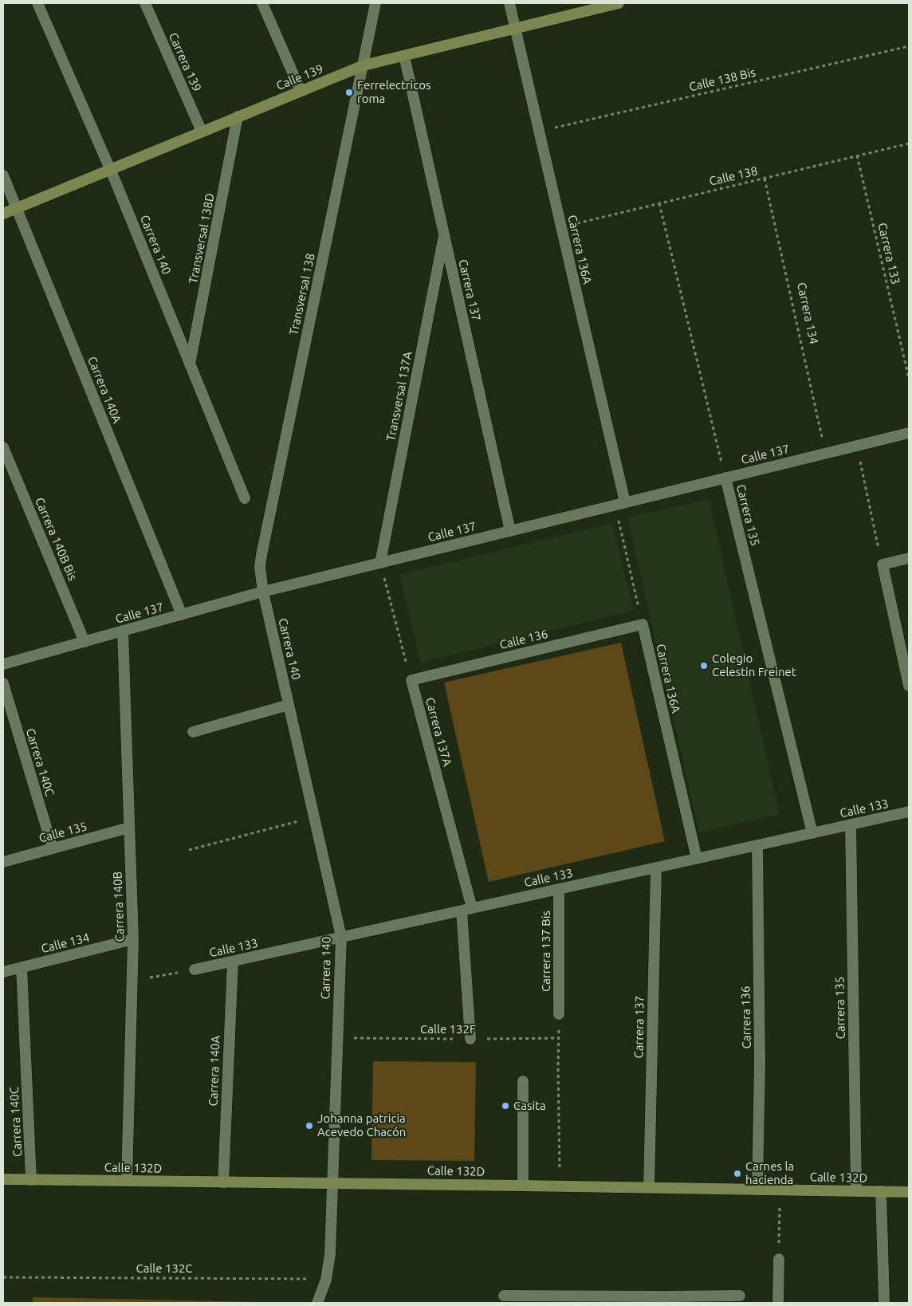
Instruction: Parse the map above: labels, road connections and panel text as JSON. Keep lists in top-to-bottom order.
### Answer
{
  "streets": {
    "main road": ["Calle 139", "Calle 132D"],
    "street": [
      "Carrera 139",
      "Transversal 138D",
      "Carrera 140",
      "Carrera 136A",
      "Carrera 137",
      "Transversal 138",
      "Carrera 140A",
      "Transversal 137A",
      "Calle 137",
      "Carrera 135",
      "Carrera 140B Bis",
      "Calle 136",
      "Carrera 137A",
      "Carrera 140C",
      "Calle 133",
      "Calle 135",
      "Carrera 140B",
      "Calle 134",
      "Carrera 137 Bis",
      "Carrera 136"
    ],
    "path": [
      "Calle 138 Bis",
      "Calle 138",
      "Carrera 133",
      "Carrera 134",
      "Calle 132F",
      "Calle 132C"
    ]
  },
  "crossings": [
    ["Carrera 139", "Calle 139"],
    ["Calle 139", "Transversal 138D"],
    ["Calle 139", "Carrera 140"],
    ["Calle 139", "Carrera 136A"],
    ["Calle 139", "Carrera 137"],
    ["Calle 139", "Transversal 138"],
    ["Calle 139", "Carrera 140A"],
    ["Calle 138 Bis", "Carrera 136A"],
    ["Calle 138", "Carrera 136A"],
    ["Calle 138", "Carrera 133"],
    ["Calle 138", "Carrera 134"],
    ["Calle 138", "Carrera 135"],
    ["Transversal 138D", "Carrera 140"],
    ["Carrera 140", "Transversal 138"],
    ["Carrera 140", "Calle 137"],
    ["Carrera 140", "Calle 133"],
    ["Carrera 140", "Calle 132F"],
    ["Carrera 140", "Calle 132D"],
    ["Carrera 140", "Calle 132C"],
    ["Carrera 136A", "Calle 137"],
    ["Carrera 136A", "Calle 136"],
    ["Carrera 136A", "Calle 133"],
    ["Carrera 137", "Transversal 137A"],
    ["Carrera 137", "Calle 137"],
    ["Carrera 137", "Calle 133"],
    ["Carrera 137", "Calle 132D"],
    ["Transversal 138", "Calle 137"],
    ["Carrera 134", "Calle 137"],
    ["Carrera 140A", "Calle 137"],
    ["Carrera 140A", "Calle 133"],
    ["Carrera 140A", "Calle 132D"],
    ["Transversal 137A", "Calle 137"],
    ["Calle 137", "Carrera 135"],
    ["Calle 137", "Carrera 140B Bis"],
    ["Calle 137", "Carrera 140B"],
    ["Carrera 135", "Calle 133"],
    ["Carrera 135", "Calle 132D"],
    ["Calle 136", "Carrera 137A"],
    ["Carrera 137A", "Calle 133"],
    ["Carrera 137A", "Calle 132F"],
    ["Carrera 140C", "Calle 135"],
    ["Carrera 140C", "Calle 134"],
    ["Carrera 140C", "Calle 132D"],
    ["Calle 133", "Carrera 137 Bis"],
    ["Calle 133", "Carrera 136"],
    ["Calle 135", "Carrera 140B"],
    ["Carrera 140B", "Calle 134"],
    ["Carrera 140B", "Calle 132D"],
    ["Carrera 136", "Calle 132D"]
  ],
  "places": [
    "Ferrelectricos roma",
    "Colegio Celestin Freinet",
    "Casita",
    "Johanna patricia Acevedo Chacón",
    "Carnes la hacienda"
  ]
}
